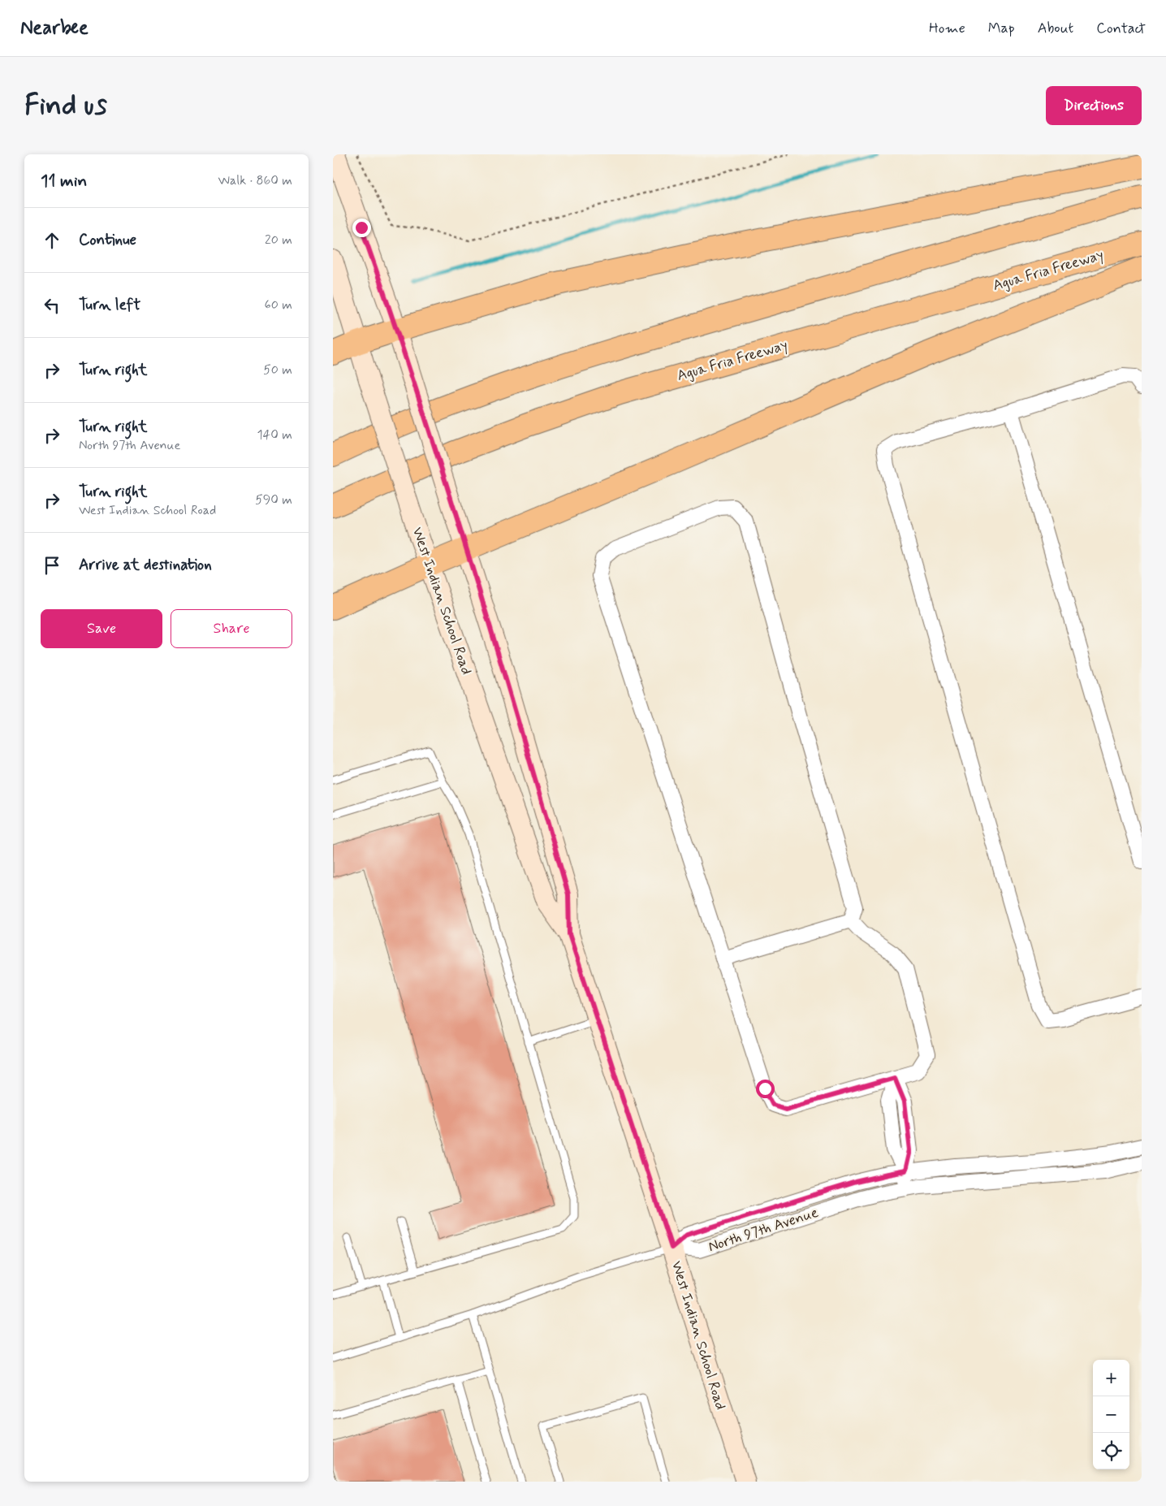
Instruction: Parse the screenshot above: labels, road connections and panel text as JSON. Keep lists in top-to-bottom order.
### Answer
{
  "streets": {
    "highway": ["Agua Fria Freeway"],
    "main road": ["West Indian School Road"],
    "street": ["North 97th Avenue"]
  },
  "crossings": [
    ["West Indian School Road", "North 97th Avenue"]
  ],
  "page": {
    "header": "Nearbee",
    "nav": [
      "Home",
      "Map",
      "About",
      "Contact"
    ],
    "buttons": [
      "Directions",
      ["Save", "Share"]
    ],
    "title": "Find us",
    "heading": ["11 min", "Walk · 860 m"],
    "list": [
      ["Continue", "20 m"],
      ["Turn left", "60 m"],
      ["Turn right", "50 m"],
      ["Turn right", "North 97th Avenue", "140 m"],
      ["Turn right", "West Indian School Road", "590 m"],
      "Arrive at destination"
    ],
    "map_buttons": ["+", "−"]
  }
}
